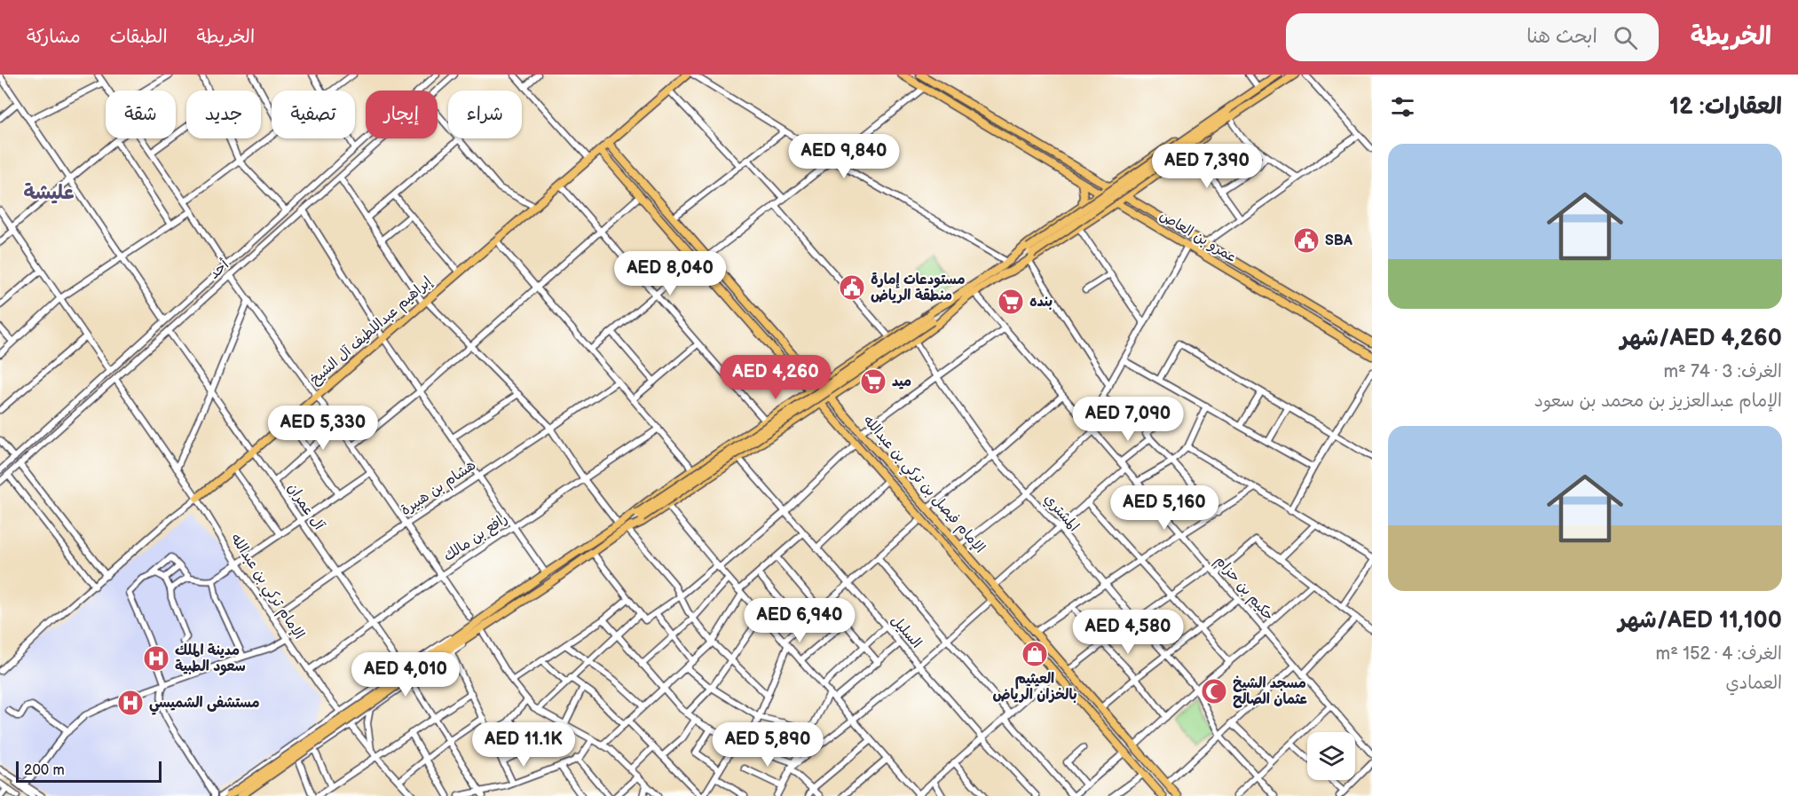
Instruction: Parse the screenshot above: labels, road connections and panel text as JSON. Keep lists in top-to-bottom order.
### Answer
{
  "streets": {
    "main road": ["عمرو بن العاص", "إبراهيم عبداللطيف آل الشيخ", "الإمام فيصل بن تركي بن عبدالله"],
    "street": [
      "أحد",
      "هشام بن هبيرة",
      "آل عمران",
      "المشتري",
      "رافع بن مالك",
      "الإمام تركي بن عبدالله",
      "حكيم بن حزام",
      "السليل"
    ]
  },
  "crossings": [
    ["أحد", "آل عمران"],
    ["أحد", "الإمام تركي بن عبدالله"],
    ["إبراهيم عبداللطيف آل الشيخ", "الإمام فيصل بن تركي بن عبدالله"],
    ["إبراهيم عبداللطيف آل الشيخ", "آل عمران"],
    ["إبراهيم عبداللطيف آل الشيخ", "الإمام تركي بن عبدالله"],
    ["هشام بن هبيرة", "آل عمران"],
    ["هشام بن هبيرة", "الإمام تركي بن عبدالله"],
    ["آل عمران", "رافع بن مالك"],
    ["رافع بن مالك", "الإمام تركي بن عبدالله"]
  ],
  "districts": ["عليشة"],
  "places": {
    "public building": ["SBA", "مستودعات إمارة منطقة الرياض"],
    "supermarket": ["بنده", "ميد"],
    "shop": ["العيثيم بالخزان الرياض"],
    "hospital": ["مدينة الملك سعود الطبية", "مستشفى الشميسي"],
    "mosque": ["مسجد الشيخ عثمان الصالح"]
  },
  "scale_bar": "200 m",
  "page": {
    "header": "الخريطة",
    "search": "ابحث هنا",
    "nav": ["الخريطة", "الطبقات", "مشاركة"],
    "heading": "العقارات: 12",
    "chip": [
      "شراء",
      "إيجار",
      "تصفية",
      "جديد",
      "شقة"
    ],
    "price": [
      "AED 9,840",
      "AED 7,390",
      "AED 8,040",
      "AED 4,260",
      "AED 7,090",
      "AED 5,330",
      "AED 5,160",
      "AED 6,940",
      "AED 4,580",
      "AED 4,010",
      "AED 11.1K",
      "AED 5,890"
    ],
    "list": [
      {
        "name": "AED 4,260/شهر",
        "note": "الغرف: 3 · 74 m² · الإمام عبدالعزيز بن محمد بن سعود"
      },
      {
        "name": "AED 11,100/شهر",
        "note": "الغرف: 4 · 152 m² · العمادي"
      }
    ],
    "scale": "200 m"
  }
}
